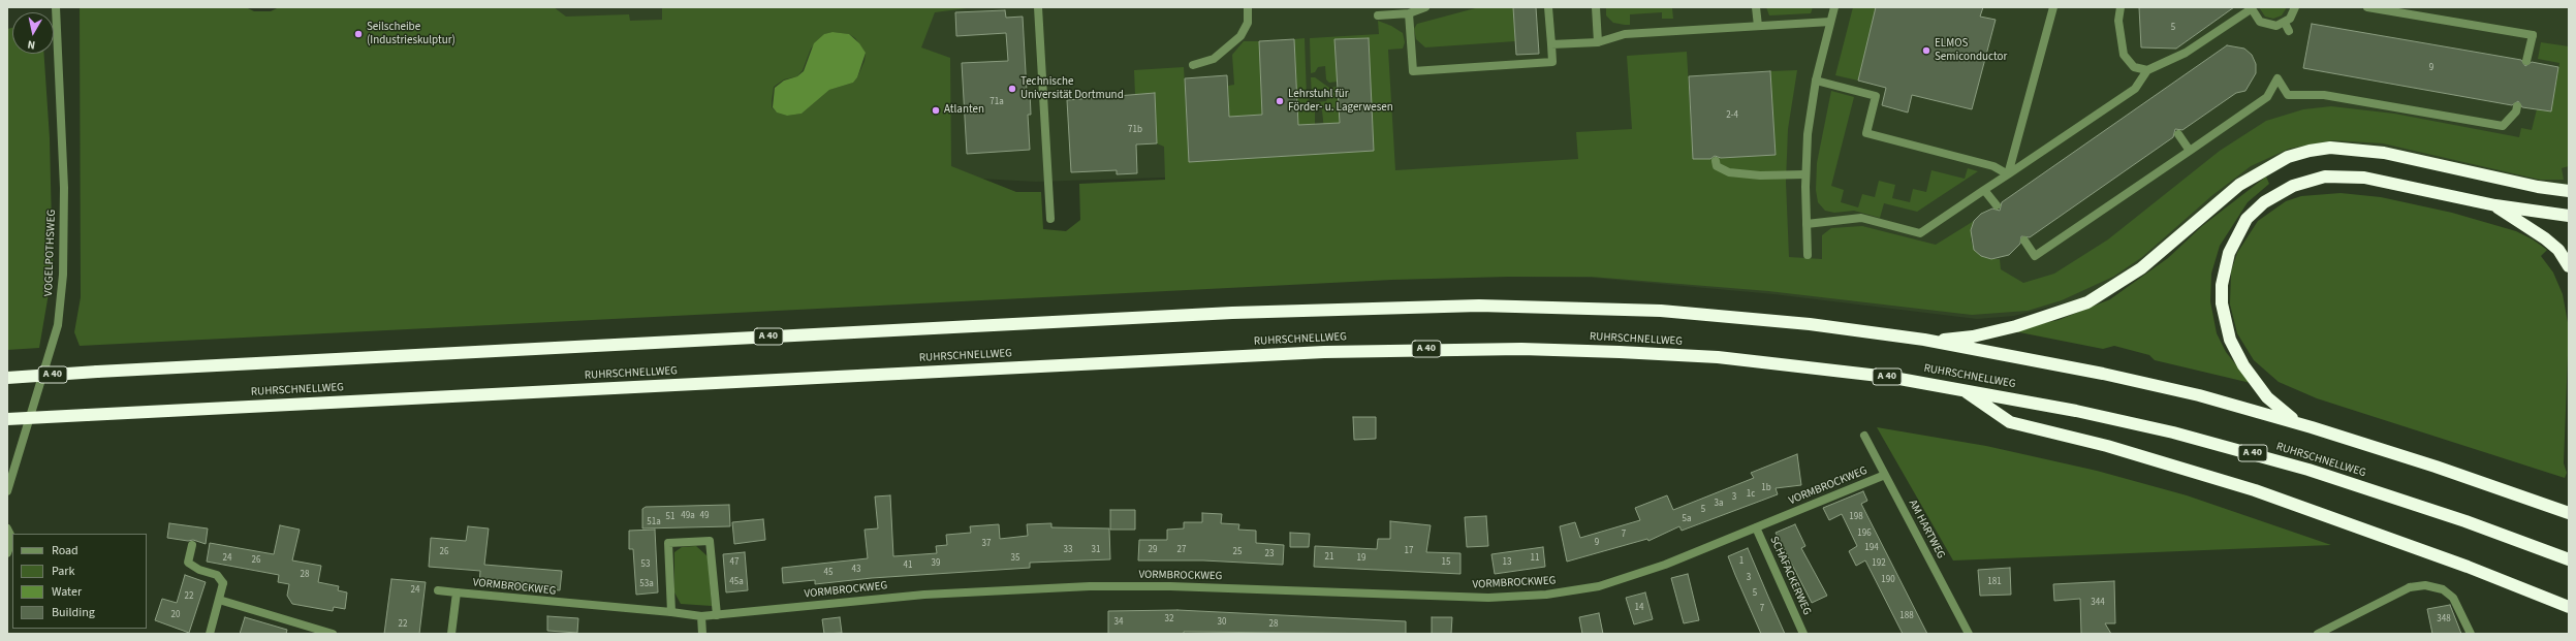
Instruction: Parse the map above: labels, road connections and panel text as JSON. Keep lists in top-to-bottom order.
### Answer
{
  "streets": {
    "highway": ["A 40", "RUHRSCHNELLWEG"],
    "street": [
      "VOGELPOTHSWEG",
      "VORMBROCKWEG",
      "AM HARTWEG",
      "SCHAFACKERWEG"
    ]
  },
  "crossings": [
    ["VORMBROCKWEG", "AM HARTWEG"],
    ["VORMBROCKWEG", "SCHAFACKERWEG"]
  ],
  "places": [
    "Seilscheibe (Industrieskulptur)",
    "ELMOS Semiconductor",
    "Technische Universität Dortmund",
    "Lehrstuhl für Förder- u. Lagerwesen",
    "Atlanten"
  ],
  "house_numbers": [
    "5",
    "9",
    "71a",
    "2-4",
    "71b",
    "1b",
    "1c",
    "3",
    "3a",
    "5",
    "49a",
    "49",
    "51",
    "198",
    "5a",
    "51a",
    "196",
    "7",
    "9",
    "37",
    "194",
    "33",
    "31",
    "29",
    "27",
    "17",
    "26",
    "25",
    "23",
    "21",
    "24",
    "35",
    "19",
    "11",
    "26",
    "1",
    "47",
    "15",
    "13",
    "39",
    "192",
    "53",
    "41",
    "43",
    "45",
    "28",
    "3",
    "190",
    "45a",
    "181",
    "53a",
    "24",
    "5",
    "22",
    "344",
    "14",
    "7",
    "20",
    "188",
    "32",
    "348",
    "34",
    "30",
    "22",
    "28"
  ],
  "legend": [
    "Road",
    "Park",
    "Water",
    "Building"
  ],
  "north": "bottom"
}
